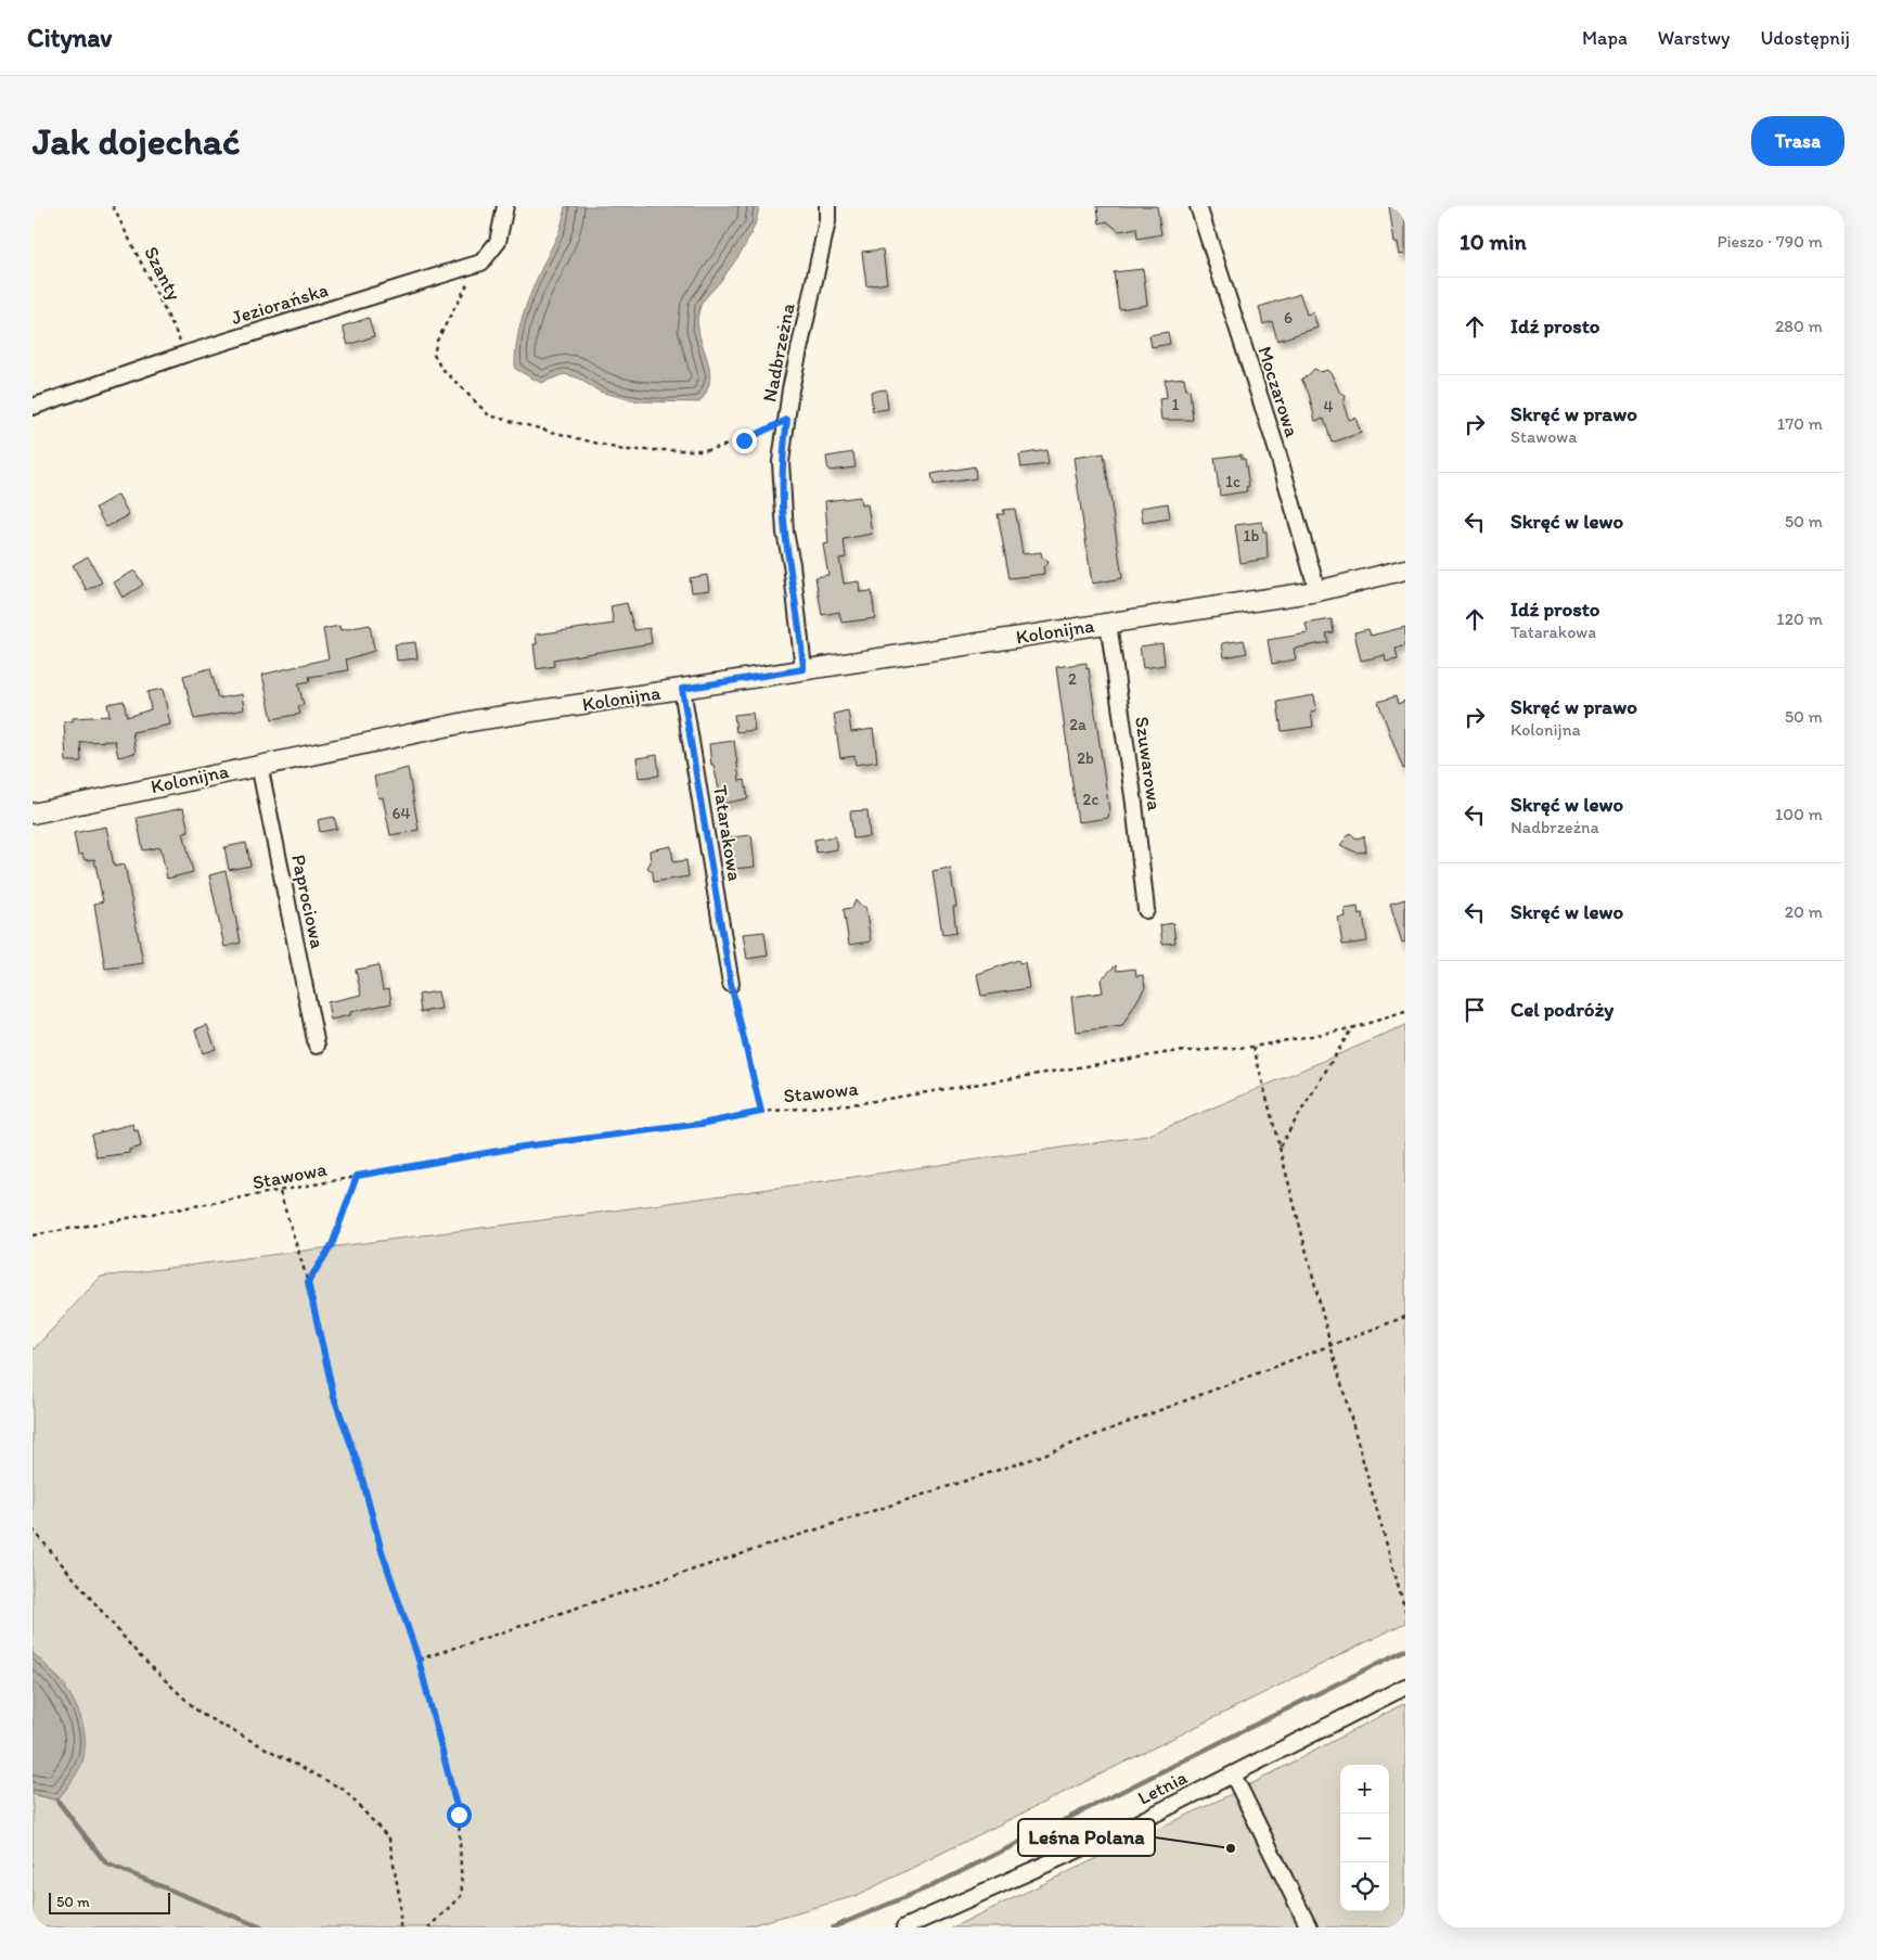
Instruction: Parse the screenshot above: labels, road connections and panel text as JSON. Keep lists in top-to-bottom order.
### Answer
{
  "streets": {
    "street": [
      "Jeziorańska",
      "Nadbrzeżna",
      "Moczarowa",
      "Kolonijna",
      "Szuwarowa",
      "Tatarakowa",
      "Paprociowa",
      "Letnia"
    ],
    "path": ["Szanty", "Stawowa"]
  },
  "crossings": [
    ["Szanty", "Jeziorańska"],
    ["Nadbrzeżna", "Kolonijna"],
    ["Moczarowa", "Kolonijna"],
    ["Kolonijna", "Szuwarowa"],
    ["Kolonijna", "Tatarakowa"],
    ["Kolonijna", "Paprociowa"]
  ],
  "places": ["Leśna Polana"],
  "house_numbers": [
    "6",
    "1",
    "4",
    "1c",
    "1b",
    "2",
    "2a",
    "2b",
    "2c",
    "64"
  ],
  "scale_bar": "50 m",
  "page": {
    "header": "Citynav",
    "nav": ["Mapa", "Warstwy", "Udostępnij"],
    "buttons": "Trasa",
    "title": "Jak dojechać",
    "heading": ["10 min", "Pieszo · 790 m"],
    "list": [
      ["Idź prosto", "280 m"],
      ["Skręć w prawo", "Stawowa", "170 m"],
      ["Skręć w lewo", "50 m"],
      ["Idź prosto", "Tatarakowa", "120 m"],
      ["Skręć w prawo", "Kolonijna", "50 m"],
      ["Skręć w lewo", "Nadbrzeżna", "100 m"],
      ["Skręć w lewo", "20 m"],
      "Cel podróży"
    ],
    "map_buttons": ["+", "−"],
    "scale": "50 m"
  }
}
